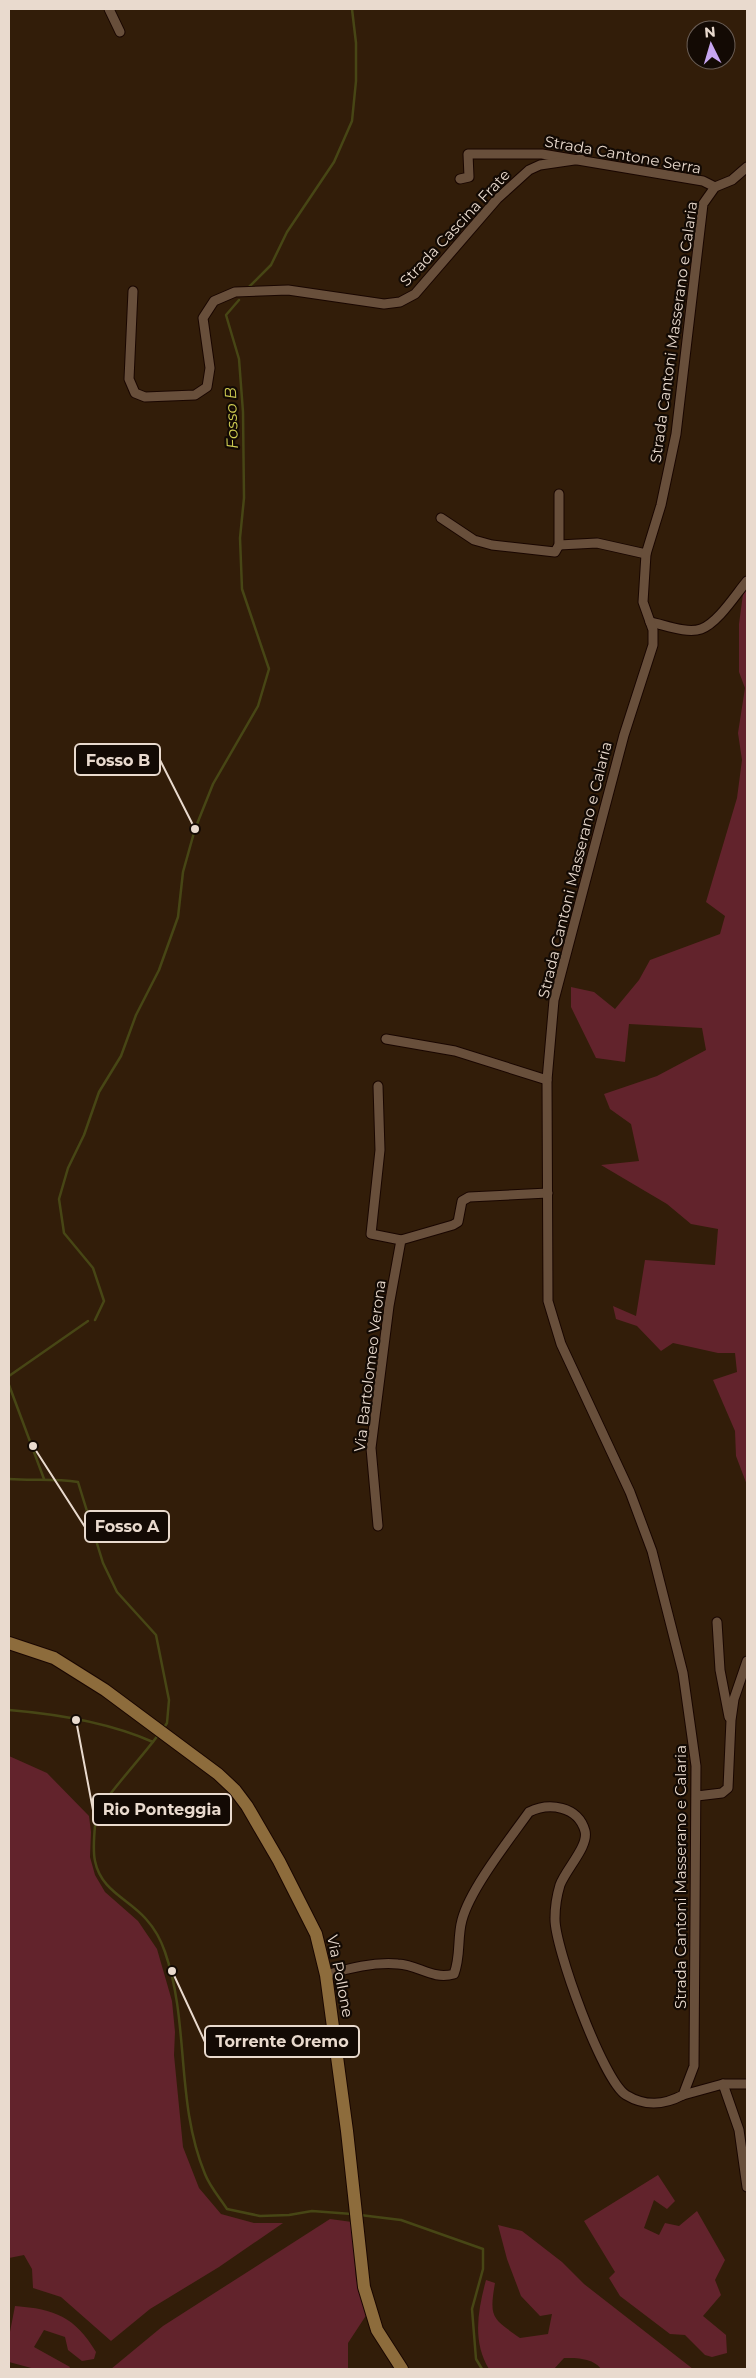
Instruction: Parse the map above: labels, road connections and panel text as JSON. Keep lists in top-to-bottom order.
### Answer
{
  "streets": {
    "street": [
      "Strada Cantone Serra",
      "Strada Cascina Frate",
      "Strada Cantoni Masserano e Calaria",
      "Via Bartolomeo Verona",
      "Via Pollone"
    ]
  },
  "crossings": [
    ["Strada Cantone Serra", "Strada Cascina Frate"],
    ["Strada Cantone Serra", "Strada Cantoni Masserano e Calaria"]
  ],
  "water": ["Fosso B"],
  "places": [
    "Fosso B",
    "Fosso A",
    "Rio Ponteggia",
    "Torrente Oremo"
  ],
  "north": "top"
}
